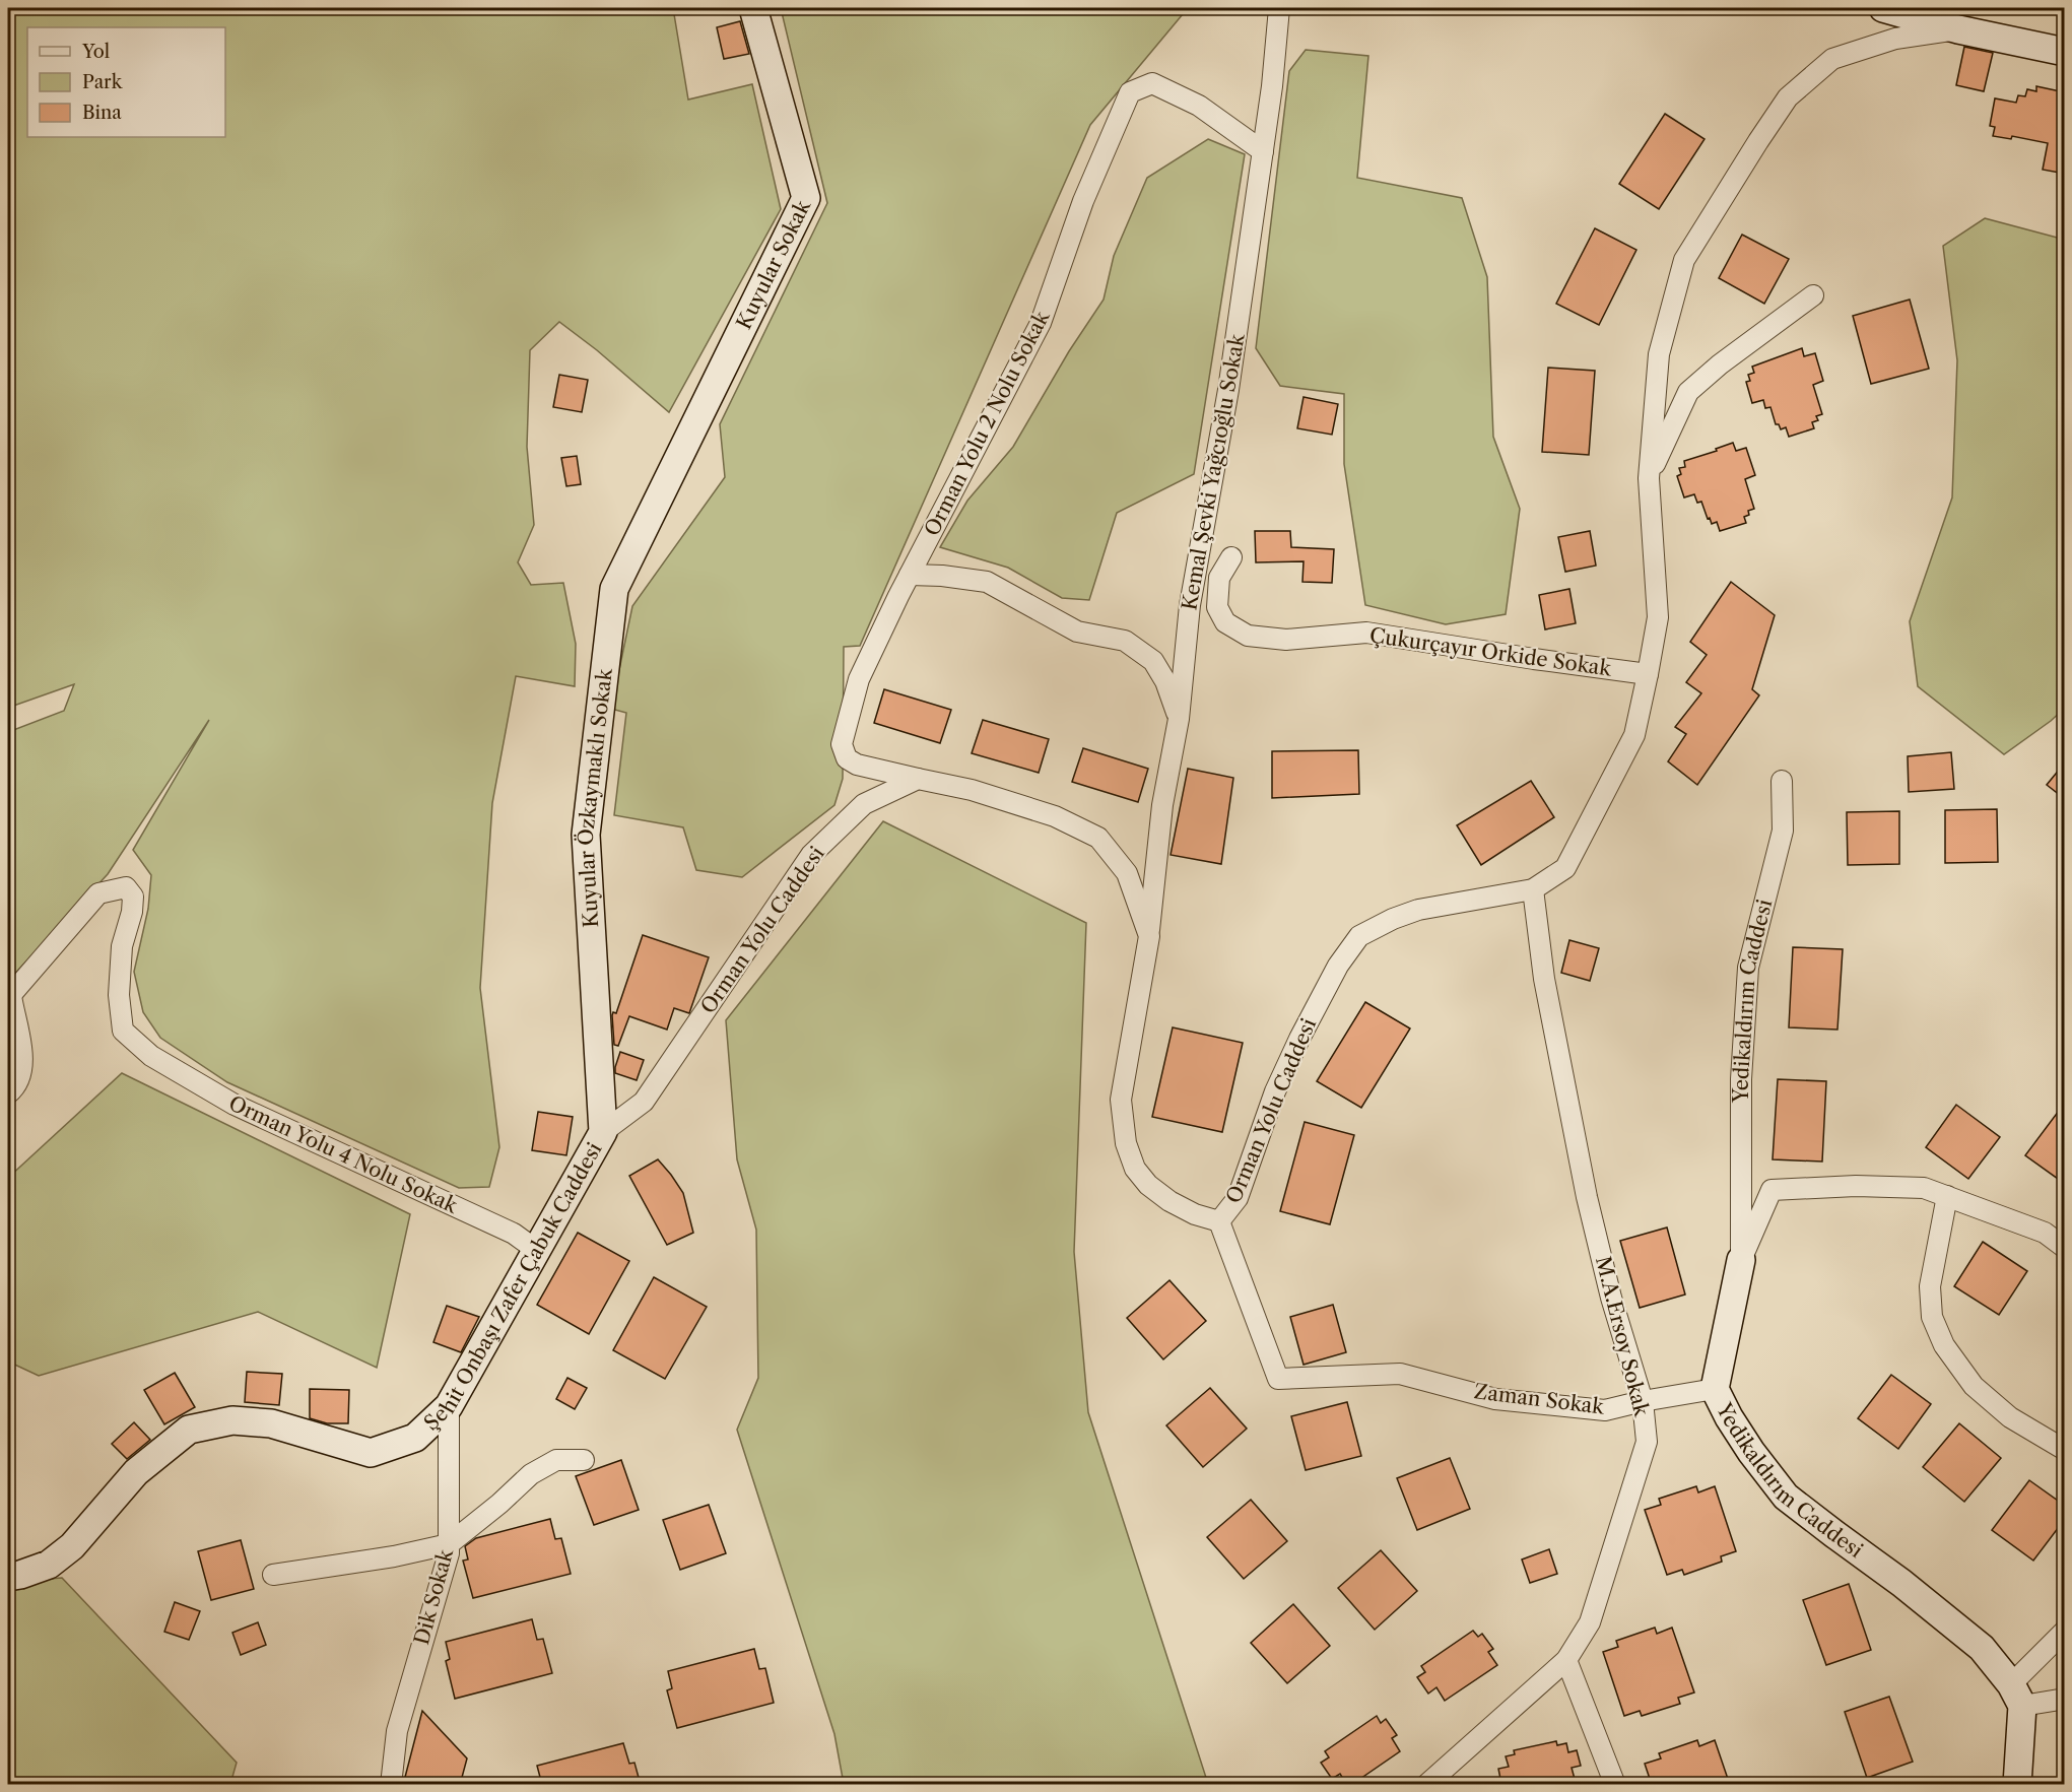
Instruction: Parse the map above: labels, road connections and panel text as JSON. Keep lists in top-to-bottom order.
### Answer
{
  "streets": {
    "street": [
      "Kuyular Sokak",
      "Orman Yolu 2 Nolu Sokak",
      "Kemal Şevki Yağcıoğlu Sokak",
      "Çukurçayır Orkide Sokak",
      "Kuyular Özkaymaklı Sokak",
      "Orman Yolu Caddesi",
      "Yedikaldırım Caddesi",
      "Orman Yolu 4 Nolu Sokak",
      "Şehit Onbaşı Zafer Çabuk Caddesi",
      "M.A.Ersoy Sokak",
      "Zaman Sokak",
      "Dik Sokak"
    ]
  },
  "crossings": [
    ["Kuyular Sokak", "Kuyular Özkaymaklı Sokak"],
    ["Orman Yolu 2 Nolu Sokak", "Kemal Şevki Yağcıoğlu Sokak"],
    ["Orman Yolu 2 Nolu Sokak", "Orman Yolu Caddesi"],
    ["Kemal Şevki Yağcıoğlu Sokak", "Orman Yolu Caddesi"],
    ["Çukurçayır Orkide Sokak", "Orman Yolu Caddesi"],
    ["Kuyular Özkaymaklı Sokak", "Orman Yolu Caddesi"],
    ["Kuyular Özkaymaklı Sokak", "Şehit Onbaşı Zafer Çabuk Caddesi"],
    ["Orman Yolu Caddesi", "Şehit Onbaşı Zafer Çabuk Caddesi"],
    ["Orman Yolu Caddesi", "M.A.Ersoy Sokak"],
    ["Orman Yolu Caddesi", "Zaman Sokak"],
    ["Yedikaldırım Caddesi", "Zaman Sokak"],
    ["Orman Yolu 4 Nolu Sokak", "Şehit Onbaşı Zafer Çabuk Caddesi"],
    ["Şehit Onbaşı Zafer Çabuk Caddesi", "Dik Sokak"],
    ["M.A.Ersoy Sokak", "Zaman Sokak"]
  ],
  "legend": ["Yol", "Park", "Bina"]
}
